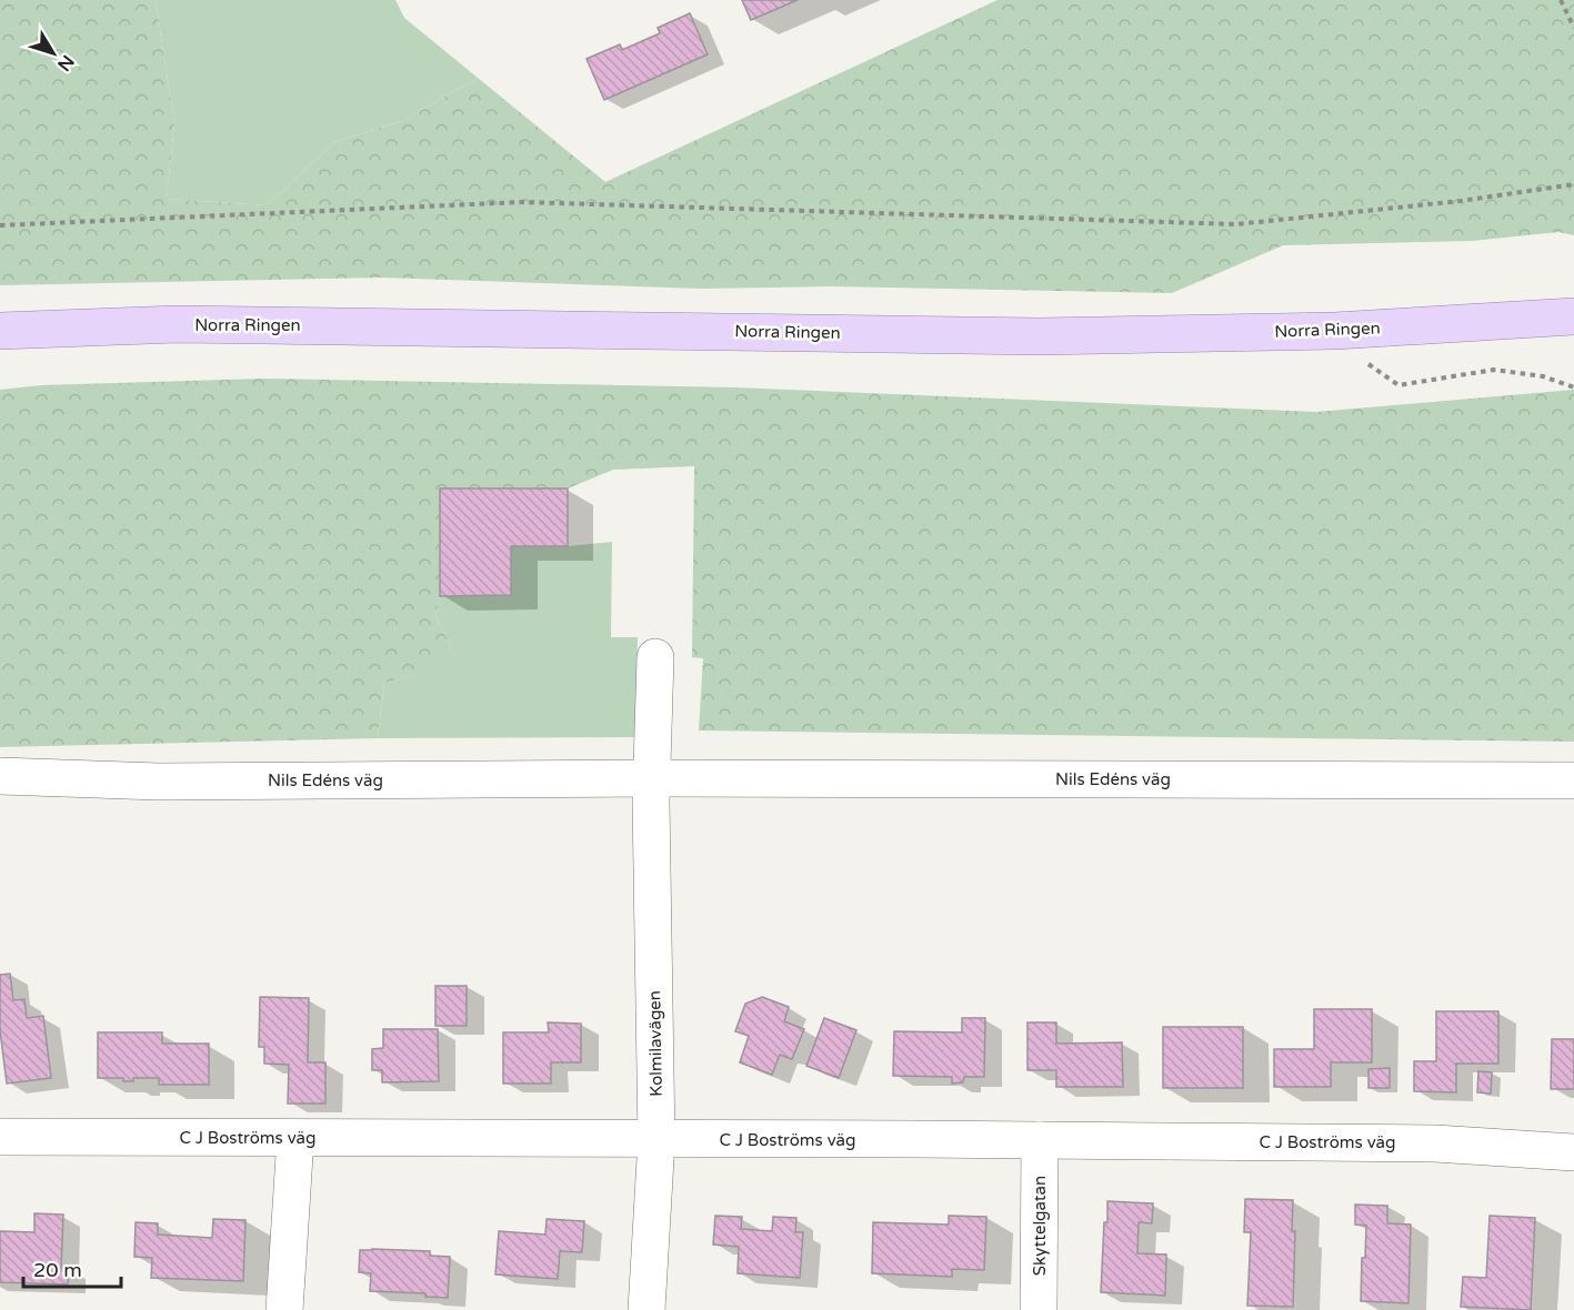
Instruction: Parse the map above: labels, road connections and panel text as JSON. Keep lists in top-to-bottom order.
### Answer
{
  "streets": {
    "main road": ["Norra Ringen"],
    "street": [
      "Nils Edéns väg",
      "Kolmilavägen",
      "C J Boströms väg",
      "Skyttelgatan"
    ]
  },
  "crossings": [
    ["Nils Edéns väg", "Kolmilavägen"],
    ["Kolmilavägen", "C J Boströms väg"],
    ["C J Boströms väg", "Skyttelgatan"]
  ],
  "scale_bar": "20 m",
  "north": "bottom right"
}
